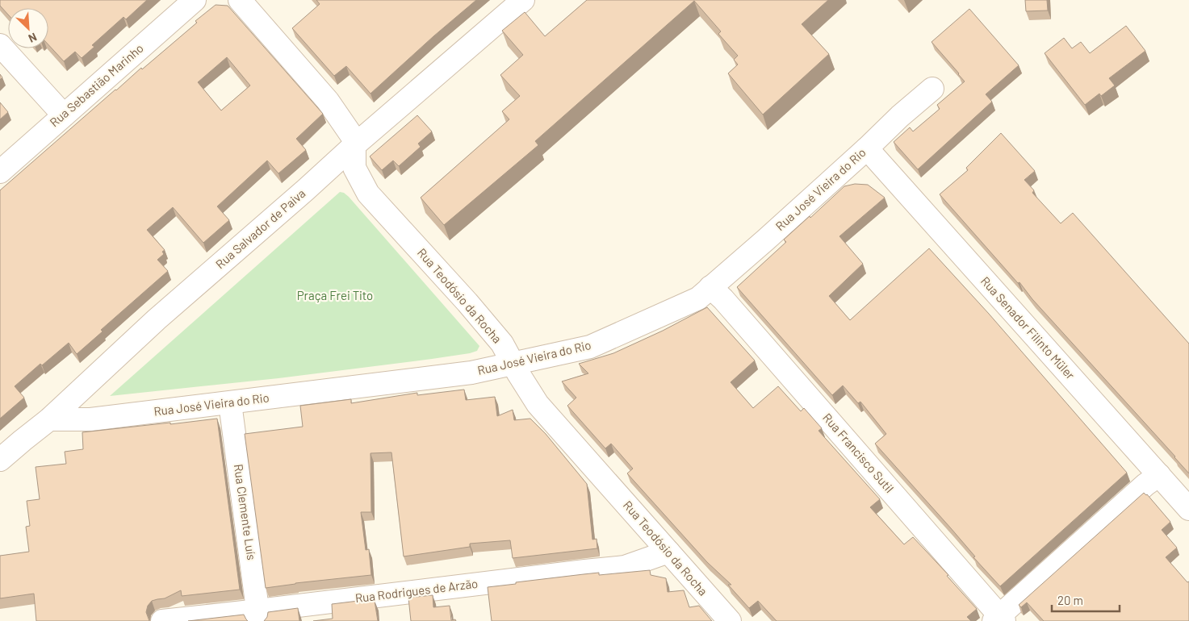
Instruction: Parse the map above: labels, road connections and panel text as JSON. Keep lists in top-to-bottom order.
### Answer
{
  "streets": {
    "street": [
      "Rua Sebastião Marinho",
      "Rua José Vieira do Rio",
      "Rua Salvador de Paiva",
      "Rua Teodósio da Rocha",
      "Rua Senador Filinto Müler",
      "Rua Francisco Sutil",
      "Rua Clemente Luís",
      "Rua Rodrigues de Arzão"
    ]
  },
  "crossings": [
    ["Rua José Vieira do Rio", "Rua Salvador de Paiva"],
    ["Rua José Vieira do Rio", "Rua Teodósio da Rocha"],
    ["Rua José Vieira do Rio", "Rua Senador Filinto Müler"],
    ["Rua José Vieira do Rio", "Rua Francisco Sutil"],
    ["Rua José Vieira do Rio", "Rua Clemente Luís"],
    ["Rua Salvador de Paiva", "Rua Teodósio da Rocha"],
    ["Rua Teodósio da Rocha", "Rua Rodrigues de Arzão"],
    ["Rua Clemente Luís", "Rua Rodrigues de Arzão"]
  ],
  "parks": ["Praça Frei Tito"],
  "scale_bar": "20 m",
  "north": "bottom right"
}
